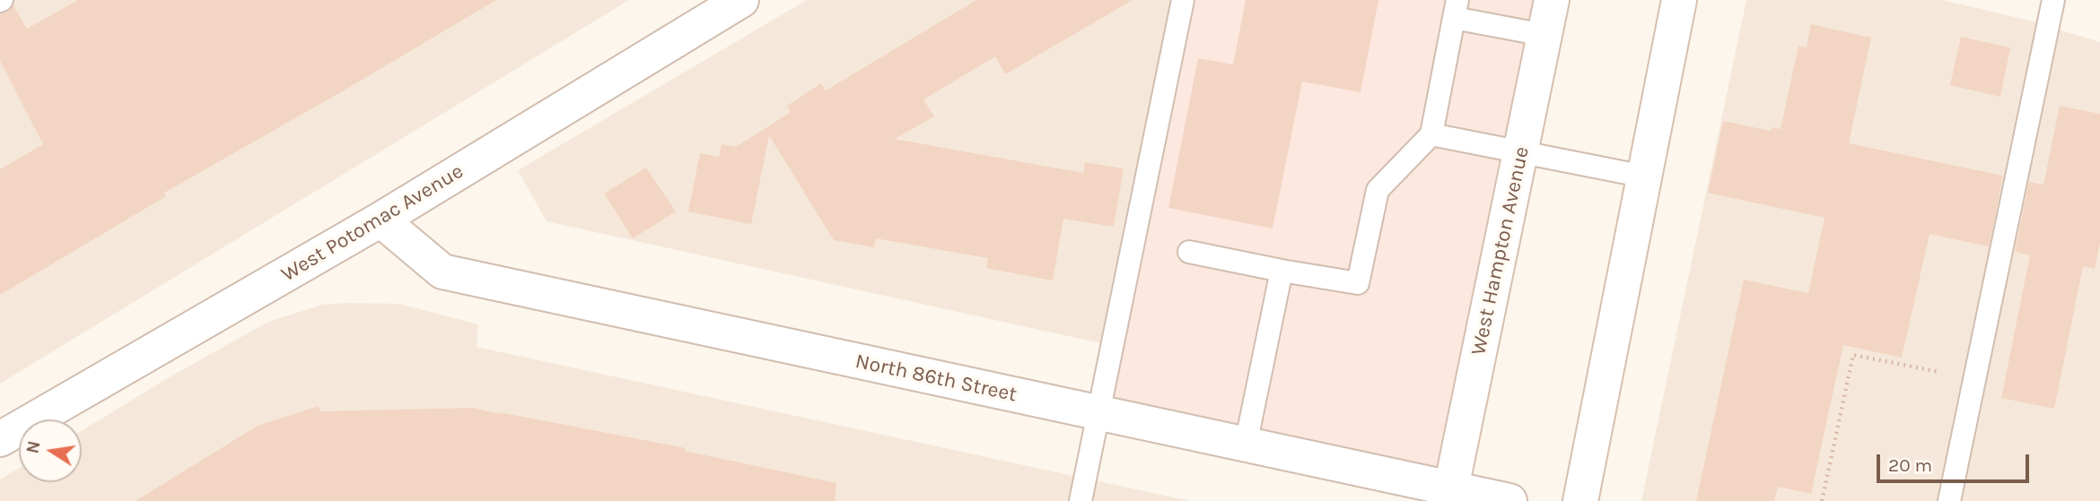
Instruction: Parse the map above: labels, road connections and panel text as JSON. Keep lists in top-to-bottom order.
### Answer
{
  "streets": {
    "street": ["West Potomac Avenue", "West Hampton Avenue", "North 86th Street"]
  },
  "crossings": [
    ["West Potomac Avenue", "North 86th Street"],
    ["West Hampton Avenue", "North 86th Street"]
  ],
  "scale_bar": "20 m",
  "north": "left"
}
